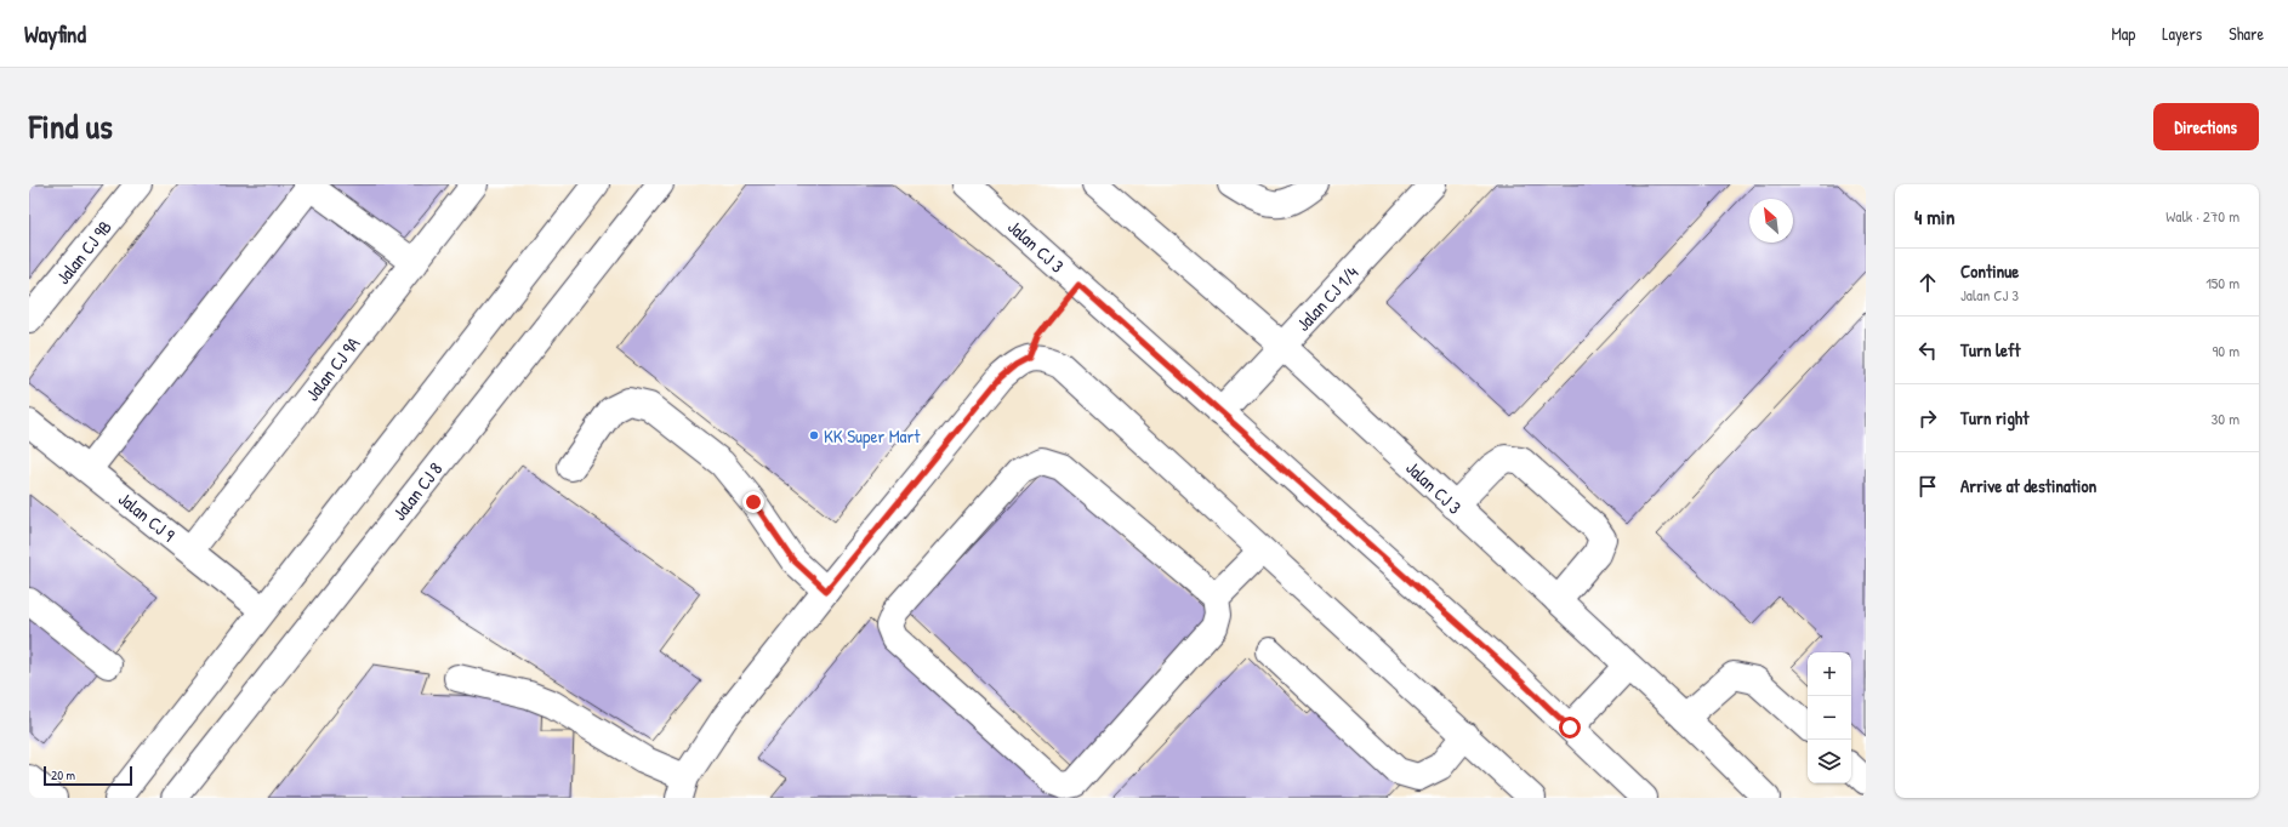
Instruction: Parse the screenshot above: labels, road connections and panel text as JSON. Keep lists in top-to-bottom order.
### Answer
{
  "streets": {
    "street": [
      "Jalan CJ 3",
      "Jalan CJ 9B",
      "Jalan CJ 1/4",
      "Jalan CJ 9A",
      "Jalan CJ 8",
      "Jalan CJ 9"
    ]
  },
  "crossings": [
    ["Jalan CJ 3", "Jalan CJ 1/4"],
    ["Jalan CJ 9A", "Jalan CJ 9"]
  ],
  "places": ["KK Super Mart"],
  "scale_bar": "20 m",
  "north": "top left",
  "page": {
    "header": "Wayfind",
    "nav": ["Map", "Layers", "Share"],
    "title": "Find us",
    "buttons": "Directions",
    "heading": ["4 min", "Walk · 270 m"],
    "list": [
      ["Continue", "Jalan CJ 3", "150 m"],
      ["Turn left", "90 m"],
      ["Turn right", "30 m"],
      "Arrive at destination"
    ],
    "map_buttons": ["+", "−"],
    "scale": "20 m"
  }
}
